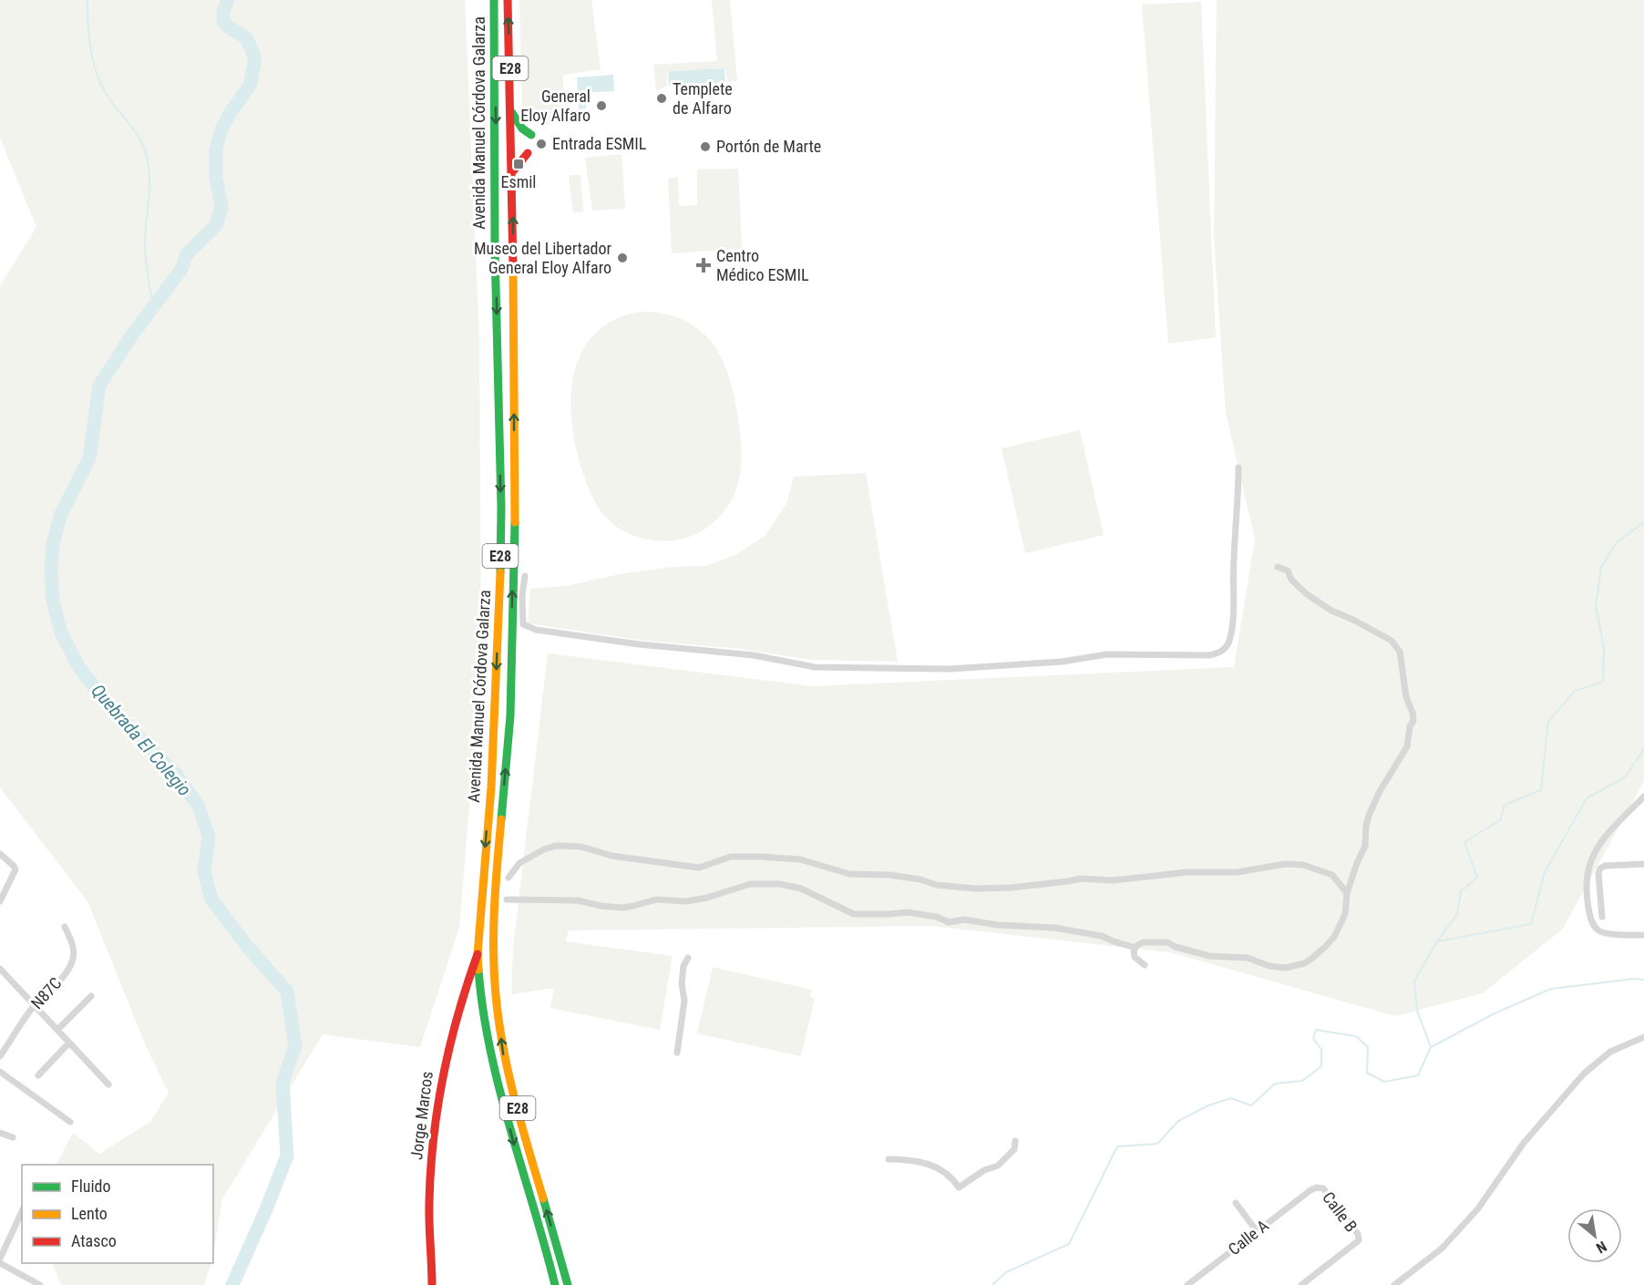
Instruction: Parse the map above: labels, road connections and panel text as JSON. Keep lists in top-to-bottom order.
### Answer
{
  "streets": {
    "main road": ["E28", "Avenida Manuel Córdova Galarza", "Jorge Marcos"],
    "street": ["N87C", "Calle B", "Calle A"]
  },
  "crossings": [
    ["Avenida Manuel Córdova Galarza", "Jorge Marcos"],
    ["Calle B", "Calle A"]
  ],
  "water": ["Quebrada El Colegio"],
  "places": {
    "other": [
      "Templete de Alfaro",
      "General Eloy Alfaro",
      "Entrada ESMIL",
      "Portón de Marte",
      "Museo del Libertador General Eloy Alfaro"
    ],
    "transit": ["Esmil"],
    "health": ["Centro Médico ESMIL"]
  },
  "legend": ["Fluido", "Lento", "Atasco"],
  "north": "bottom right"
}
